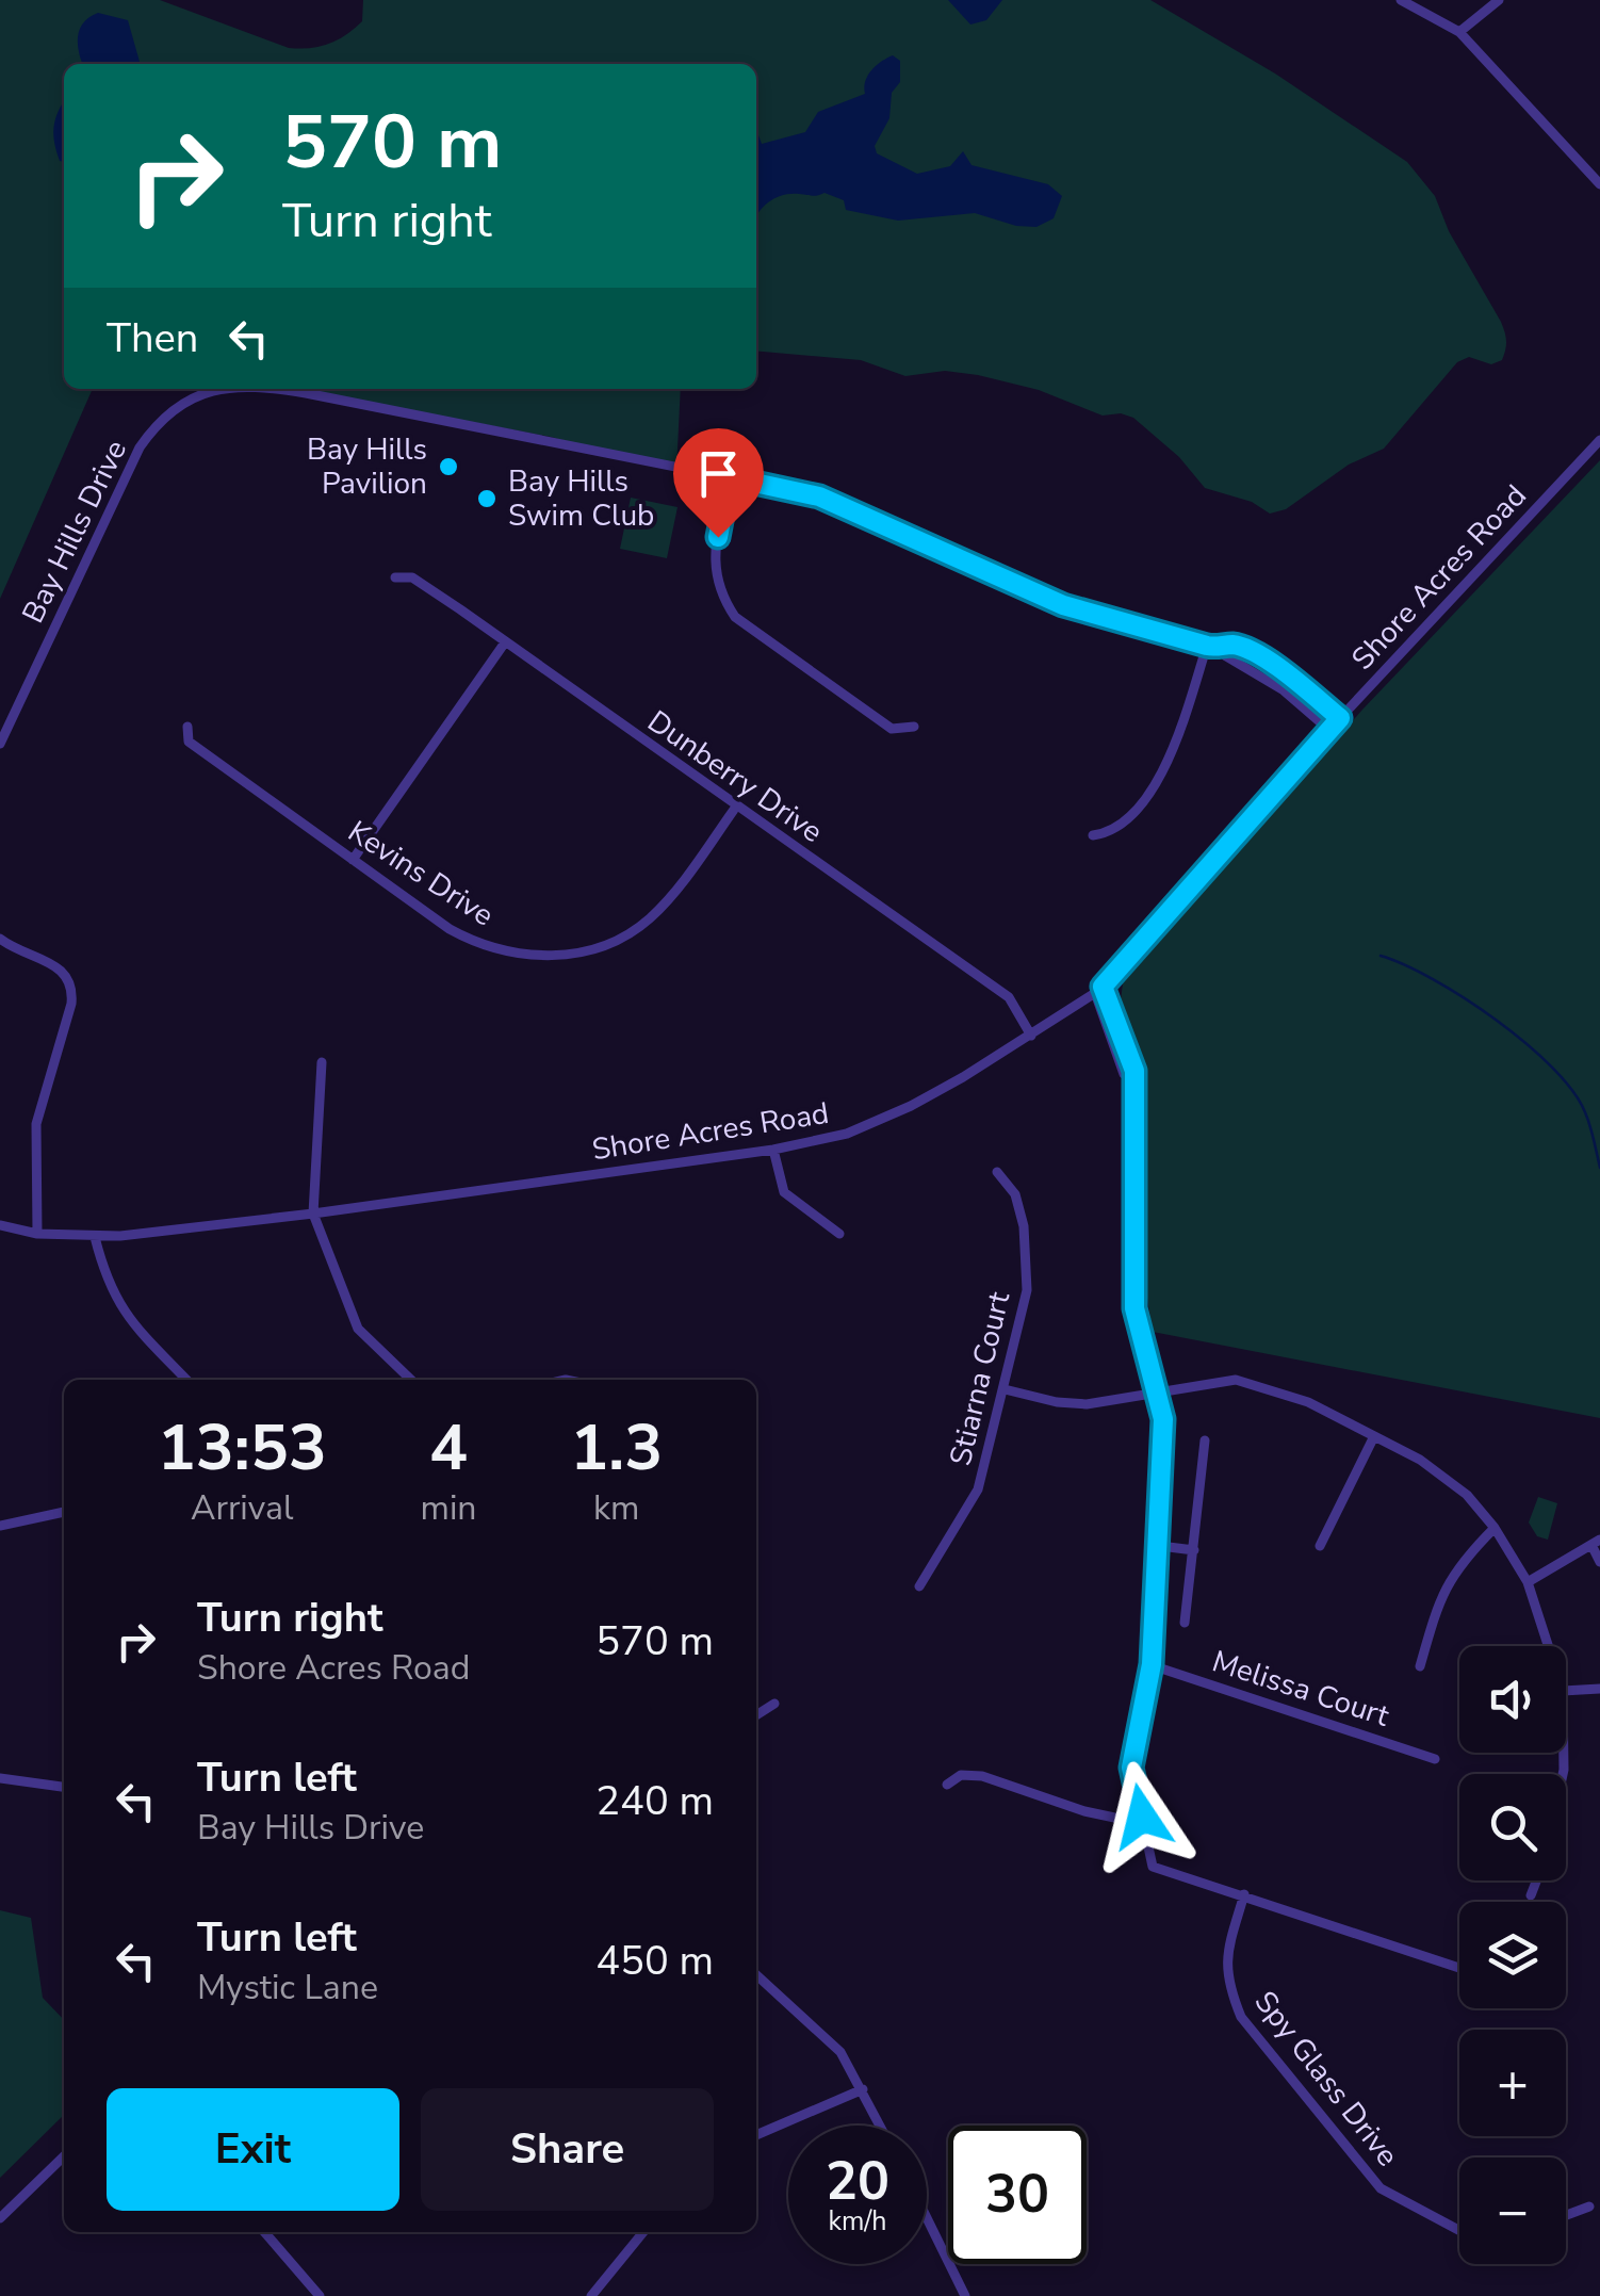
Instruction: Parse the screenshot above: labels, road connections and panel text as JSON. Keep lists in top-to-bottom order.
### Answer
{
  "streets": {
    "street": [
      "Bay Hills Drive",
      "Shore Acres Road",
      "Dunberry Drive",
      "Kevins Drive",
      "Stiarna Court",
      "Melissa Court",
      "Spy Glass Drive"
    ]
  },
  "crossings": [
    ["Bay Hills Drive", "Shore Acres Road"],
    ["Shore Acres Road", "Dunberry Drive"],
    ["Dunberry Drive", "Kevins Drive"]
  ],
  "places": ["Bay Hills Pavilion", "Bay Hills Swim Club"],
  "page": {
    "turn": ["570 m", "Turn right"],
    "then": "Then",
    "eta": [
      "13:53",
      "Arrival",
      "4",
      "min",
      "1.3",
      "km"
    ],
    "list": [
      {
        "name": "Turn right",
        "note": "Shore Acres Road",
        "value": "570 m"
      },
      {
        "name": "Turn left",
        "note": "Bay Hills Drive",
        "value": "240 m"
      },
      {
        "name": "Turn left",
        "note": "Mystic Lane",
        "value": "450 m"
      }
    ],
    "map_buttons": ["+", "−"],
    "buttons": ["Exit", "Share"],
    "speed": "20 km/h",
    "limit": "30"
  }
}
